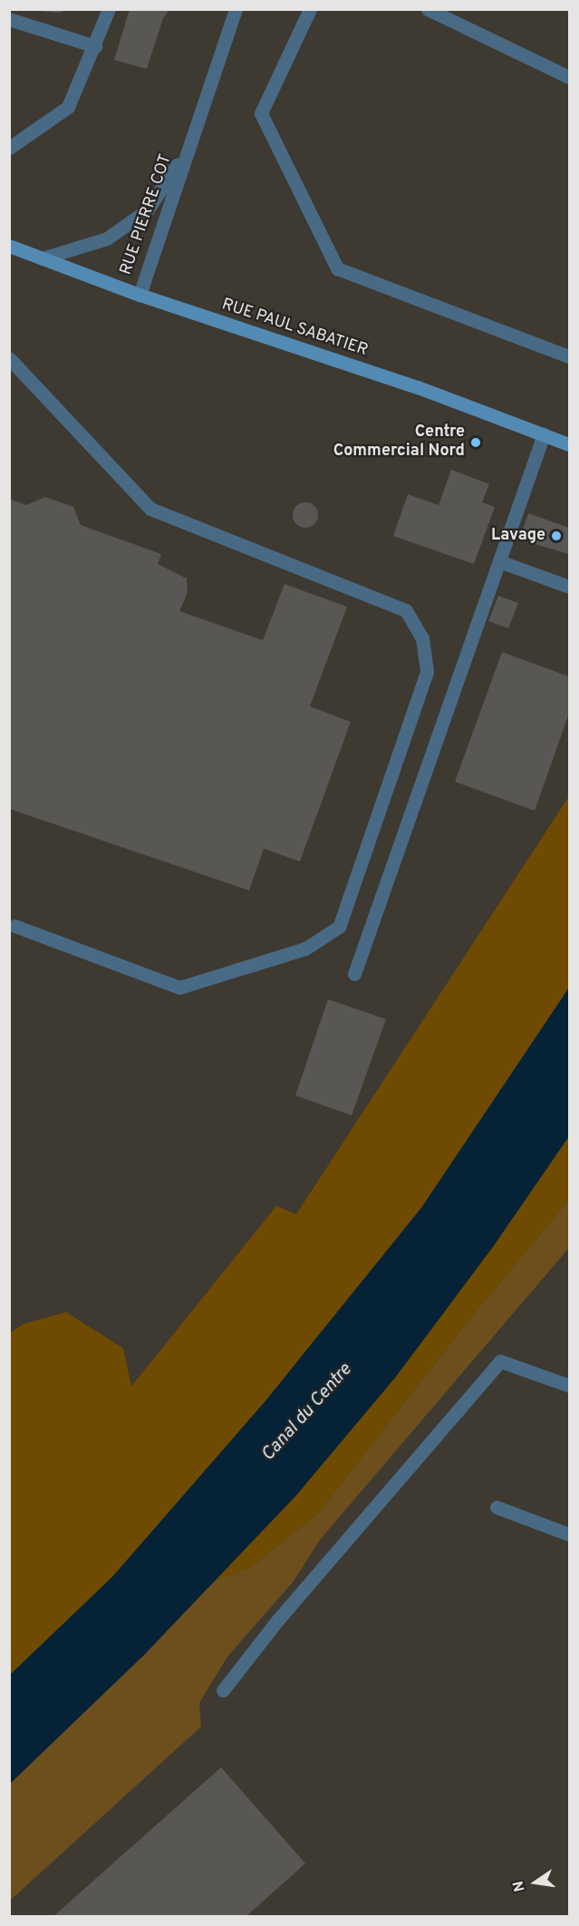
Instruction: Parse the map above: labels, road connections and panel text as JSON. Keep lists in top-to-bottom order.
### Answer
{
  "streets": {
    "main road": ["RUE PAUL SABATIER"],
    "street": ["RUE PIERRE COT"]
  },
  "crossings": [
    ["RUE PIERRE COT", "RUE PAUL SABATIER"]
  ],
  "water": ["Canal du Centre"],
  "places": ["Centre Commercial Nord", "Lavage"],
  "north": "left"
}
